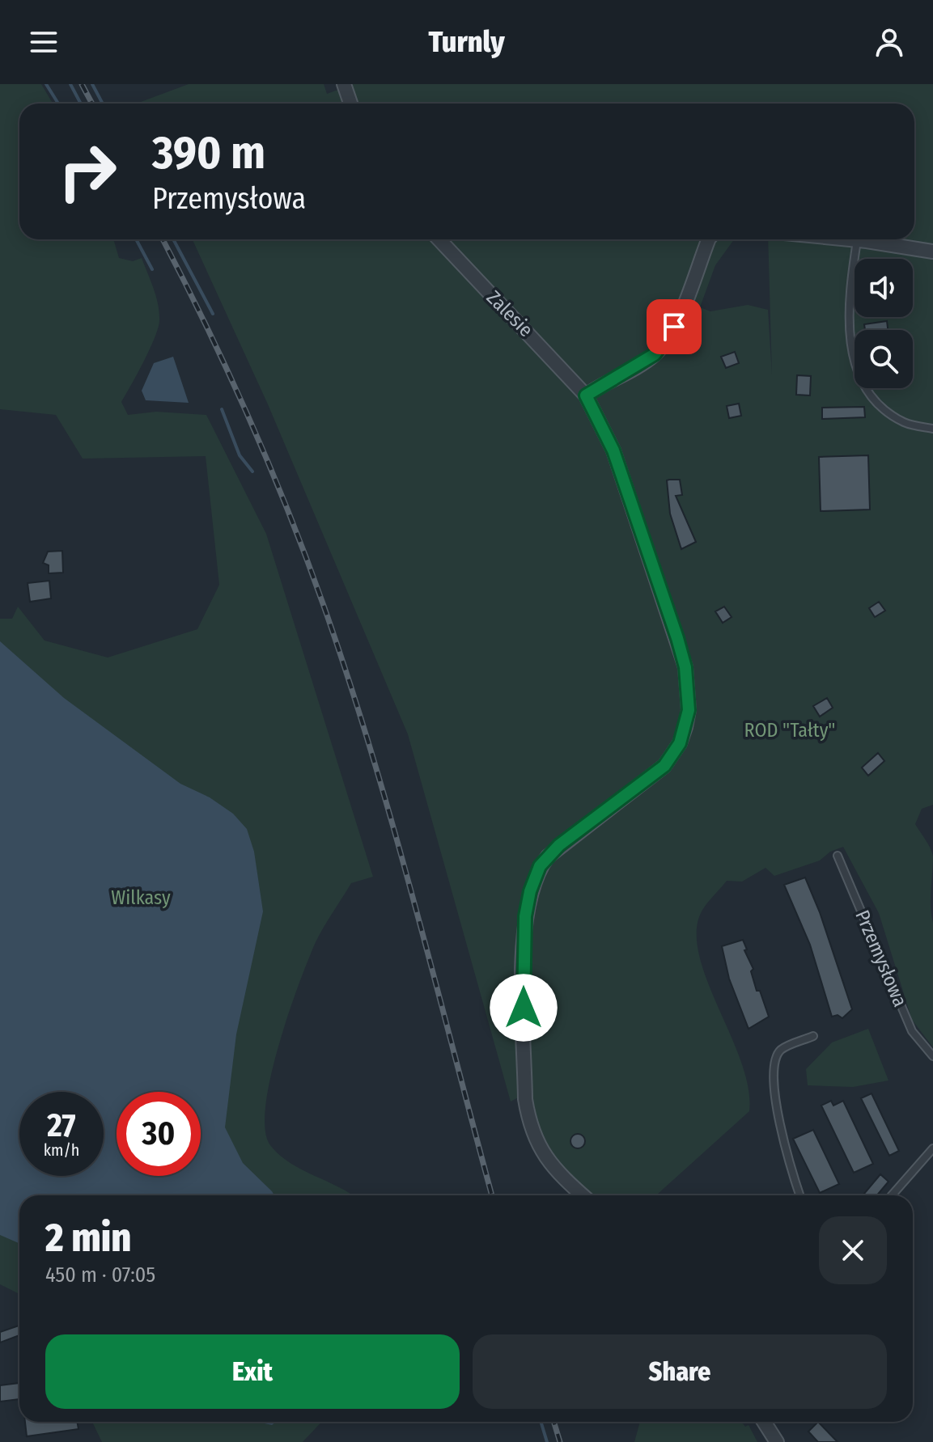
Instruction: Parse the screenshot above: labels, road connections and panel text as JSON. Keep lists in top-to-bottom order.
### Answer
{
  "streets": {
    "street": ["Zalesie"],
    "lane": ["Przemysłowa"]
  },
  "parks": ["ROD \"Tałty\"", "Wilkasy"],
  "page": {
    "header": "Turnly",
    "turn": ["390 m", "Przemysłowa"],
    "speed": "27 km/h",
    "limit": "30",
    "heading": ["2 min", "450 m · 07:05"],
    "buttons": ["Exit", "Share"]
  }
}
